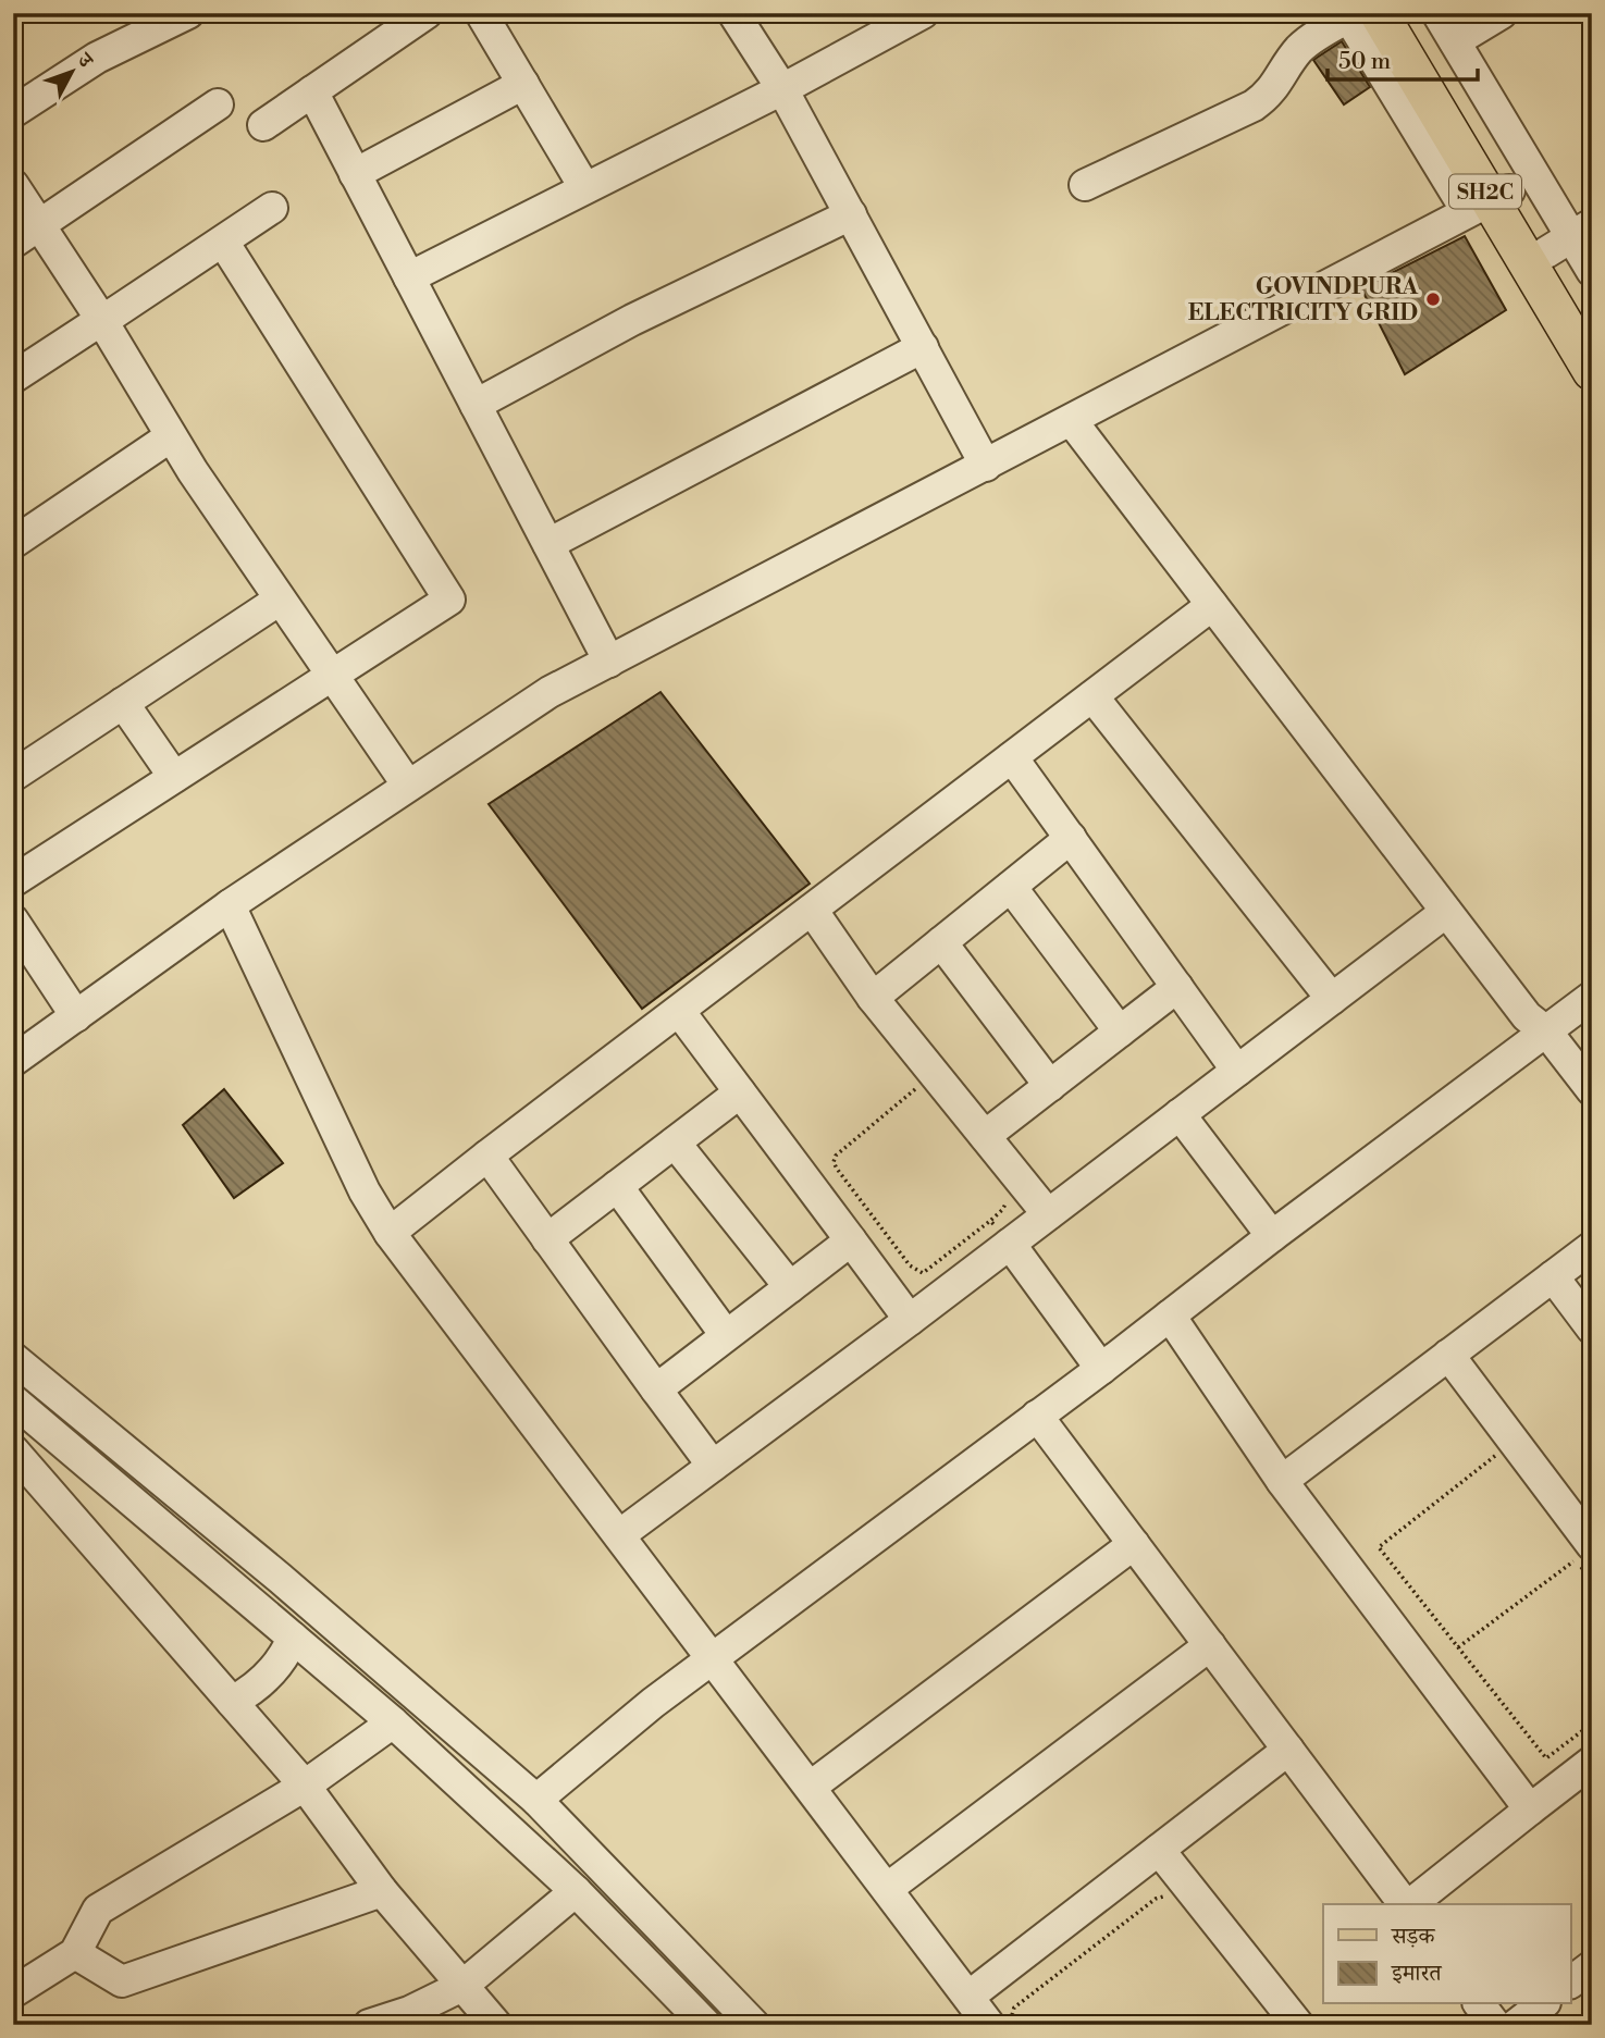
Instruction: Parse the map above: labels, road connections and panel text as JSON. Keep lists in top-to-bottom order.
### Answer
{
  "streets": {
    "main road": ["SH2C"]
  },
  "places": ["GOVINDPURA ELECTRICITY GRID"],
  "legend": ["सड़क", "इमारत"],
  "scale_bar": "50 m",
  "north": "top right"
}
